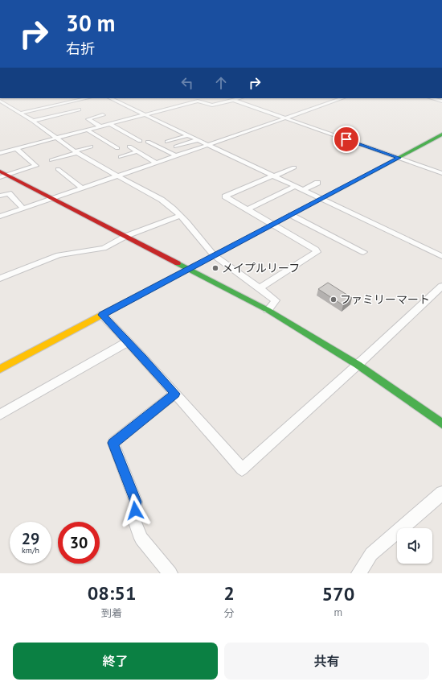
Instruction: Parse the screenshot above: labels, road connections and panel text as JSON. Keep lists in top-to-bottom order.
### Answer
{
  "places": ["メイプルリーフ", "ファミリーマート"],
  "page": {
    "turn": ["30 m", "右折"],
    "speed": "29 km/h",
    "limit": "30",
    "eta": [
      "08:51",
      "到着",
      "2",
      "分",
      "570",
      "m"
    ],
    "buttons": ["終了", "共有"]
  }
}
